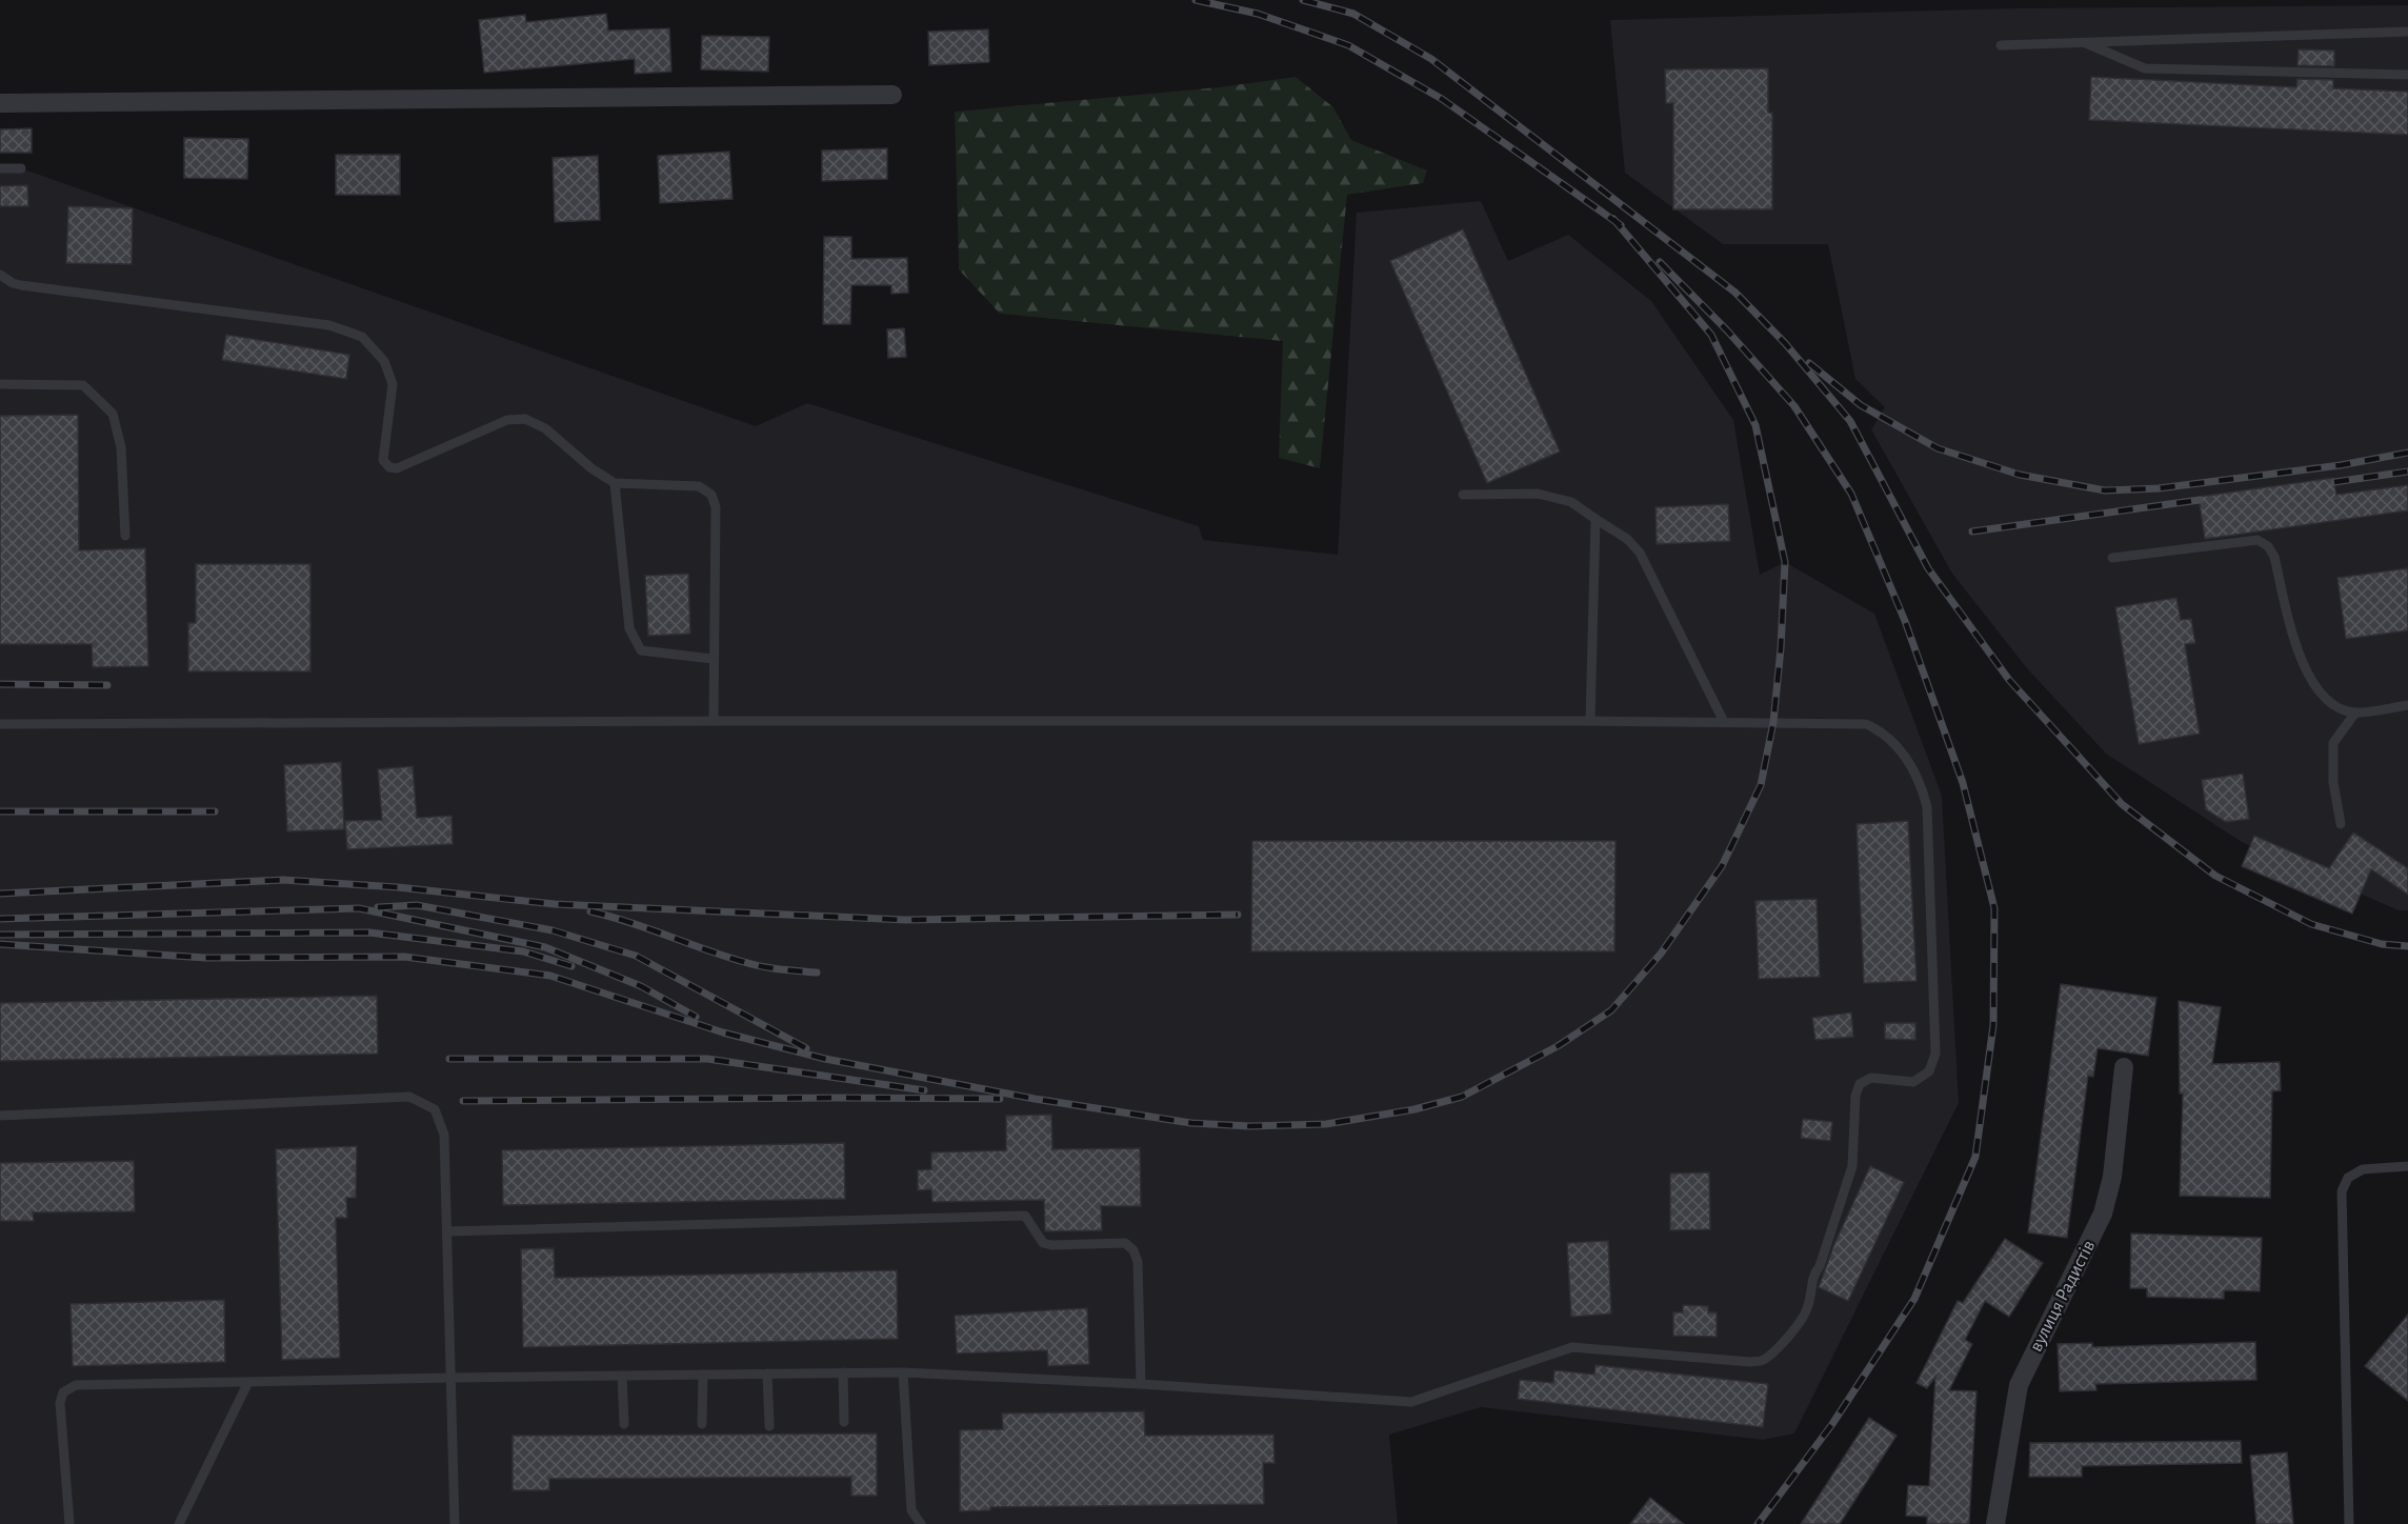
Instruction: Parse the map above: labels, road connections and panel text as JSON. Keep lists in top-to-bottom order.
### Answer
{
  "streets": {
    "street": ["вулиця Радистів"]
  }
}
